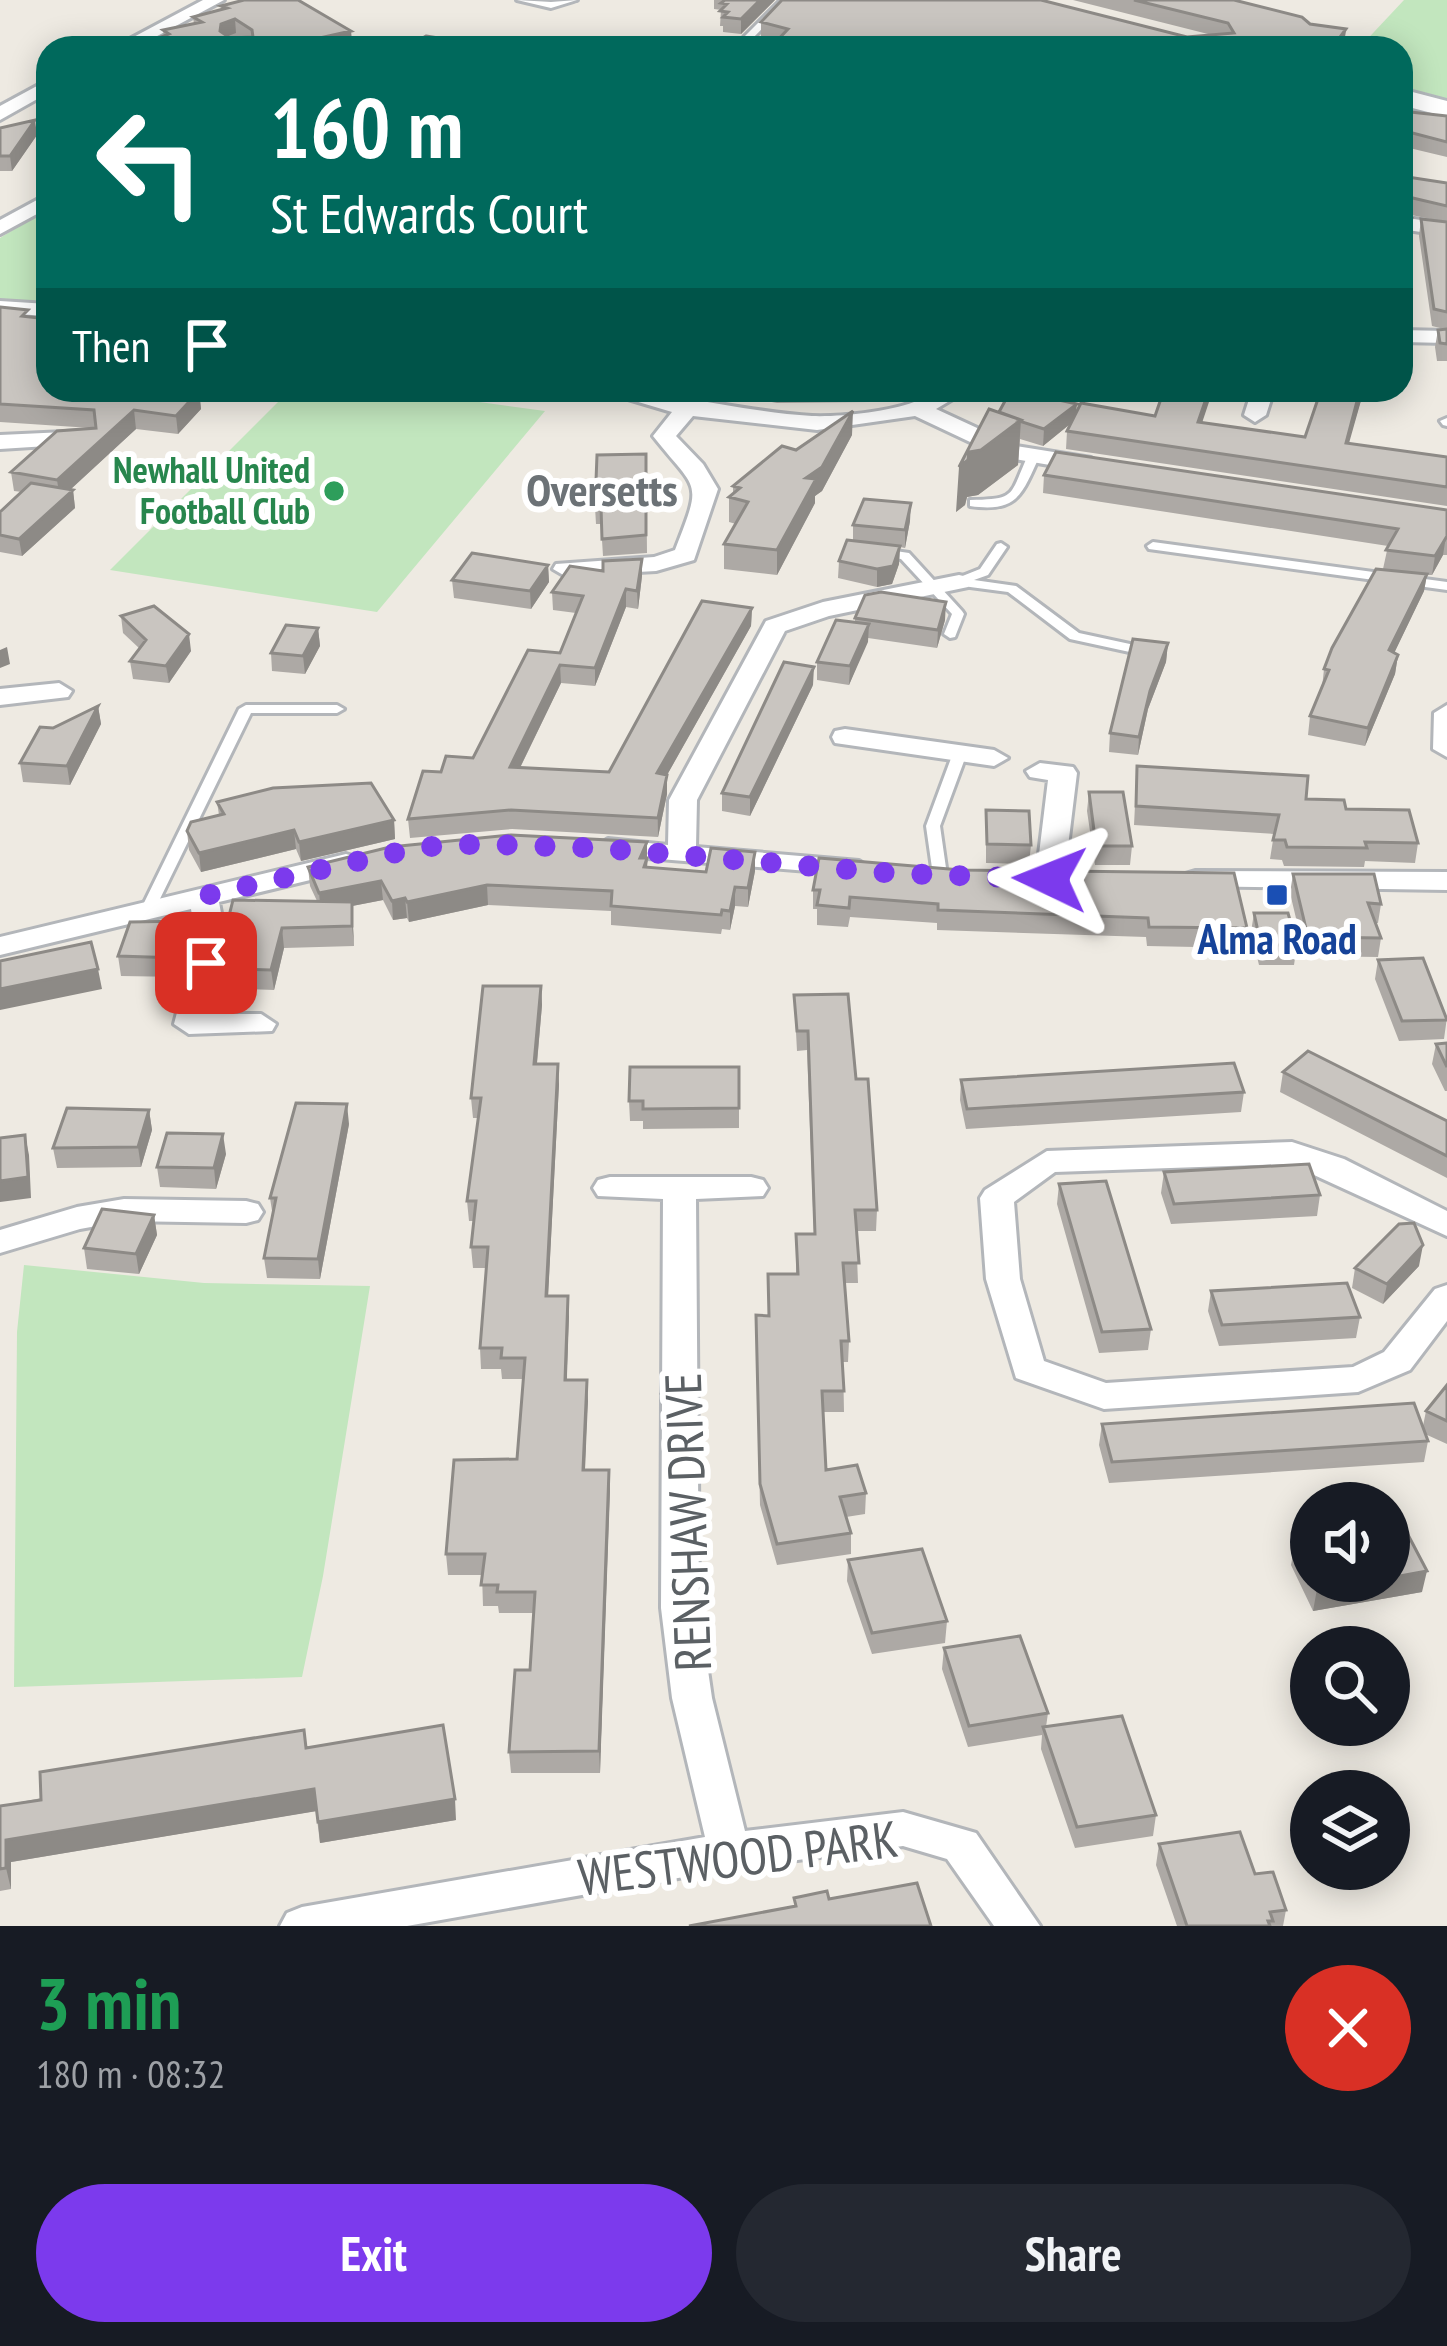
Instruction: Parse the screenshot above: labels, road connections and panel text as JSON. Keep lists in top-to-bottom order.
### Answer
{
  "streets": {
    "street": ["RENSHAW DRIVE", "WESTWOOD PARK"]
  },
  "crossings": [
    ["RENSHAW DRIVE", "WESTWOOD PARK"]
  ],
  "districts": ["Oversetts"],
  "places": {
    "other": ["Newhall United Football Club"],
    "transit": ["Alma Road"]
  },
  "page": {
    "turn": ["160 m", "St Edwards Court"],
    "then": "Then",
    "heading": ["3 min", "180 m · 08:32"],
    "buttons": ["Exit", "Share"]
  }
}
